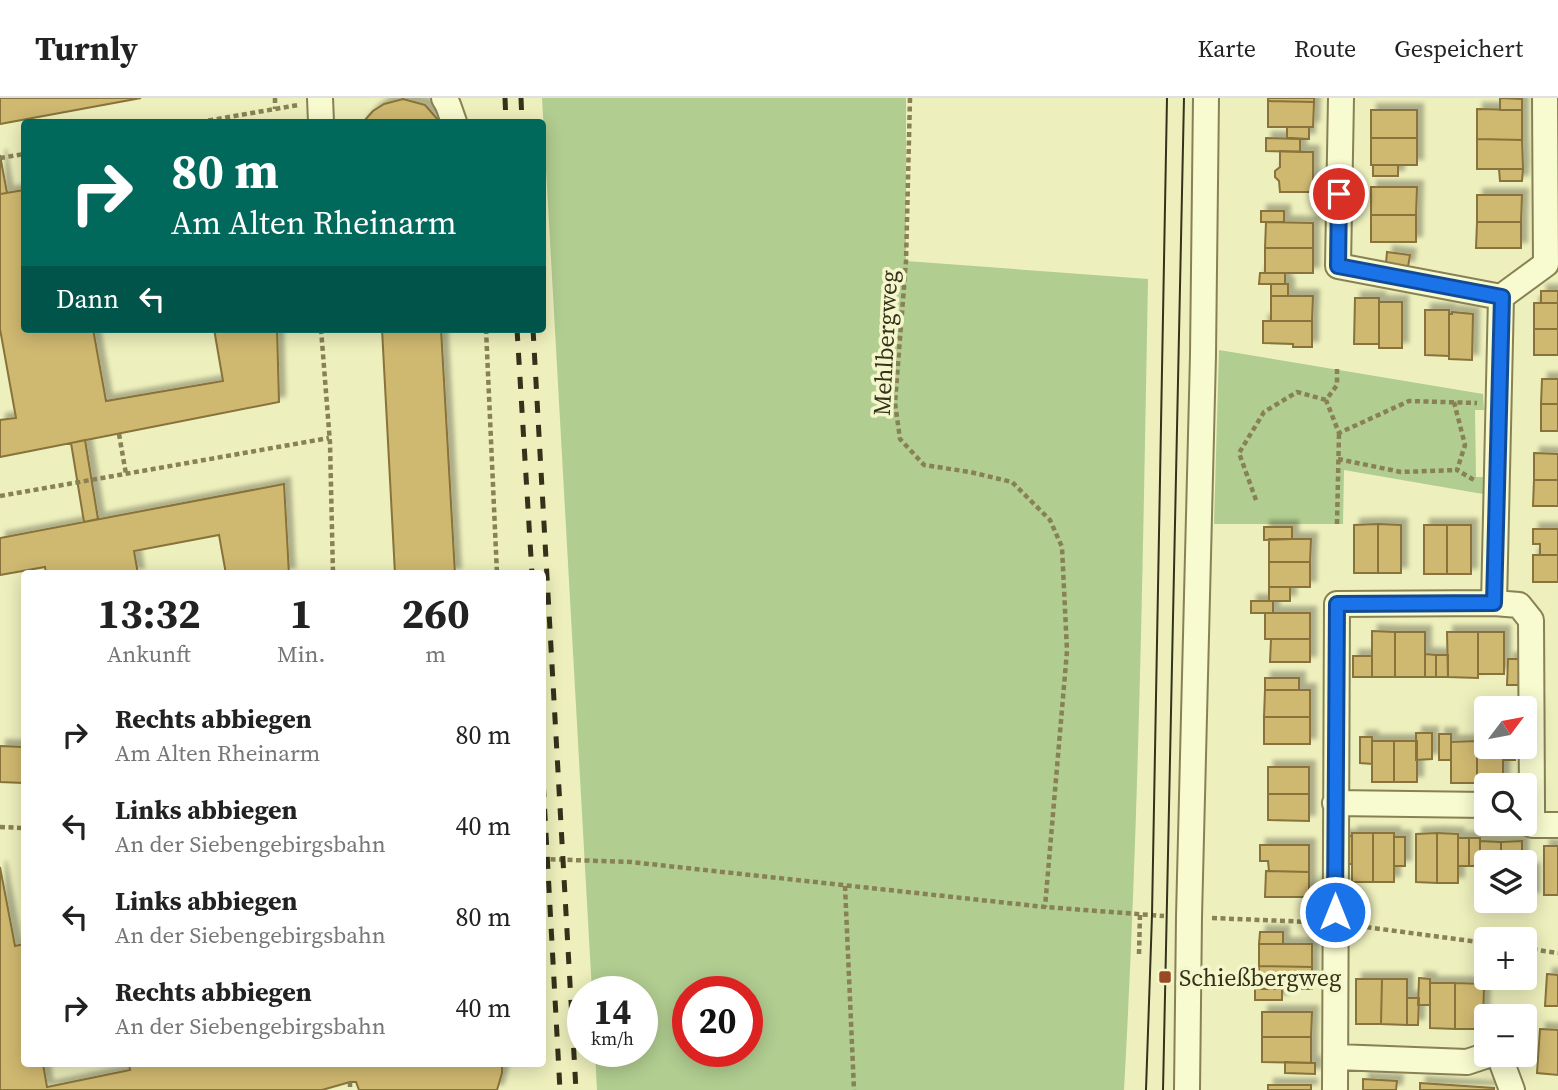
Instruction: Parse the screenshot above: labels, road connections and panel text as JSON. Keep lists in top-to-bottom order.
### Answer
{
  "streets": {
    "path": ["Mehlbergweg"]
  },
  "places": {
    "transit": ["Schießbergweg"]
  },
  "north": "top right",
  "page": {
    "header": "Turnly",
    "nav": ["Karte", "Route", "Gespeichert"],
    "turn": ["80 m", "Am Alten Rheinarm"],
    "then": "Dann",
    "eta": [
      "13:32",
      "Ankunft",
      "1",
      "Min.",
      "260",
      "m"
    ],
    "list": [
      {
        "name": "Rechts abbiegen",
        "note": "Am Alten Rheinarm",
        "value": "80 m"
      },
      {
        "name": "Links abbiegen",
        "note": "An der Siebengebirgsbahn",
        "value": "40 m"
      },
      {
        "name": "Links abbiegen",
        "note": "An der Siebengebirgsbahn",
        "value": "80 m"
      },
      {
        "name": "Rechts abbiegen",
        "note": "An der Siebengebirgsbahn",
        "value": "40 m"
      }
    ],
    "map_buttons": ["+", "−"],
    "speed": "14 km/h",
    "limit": "20"
  }
}
